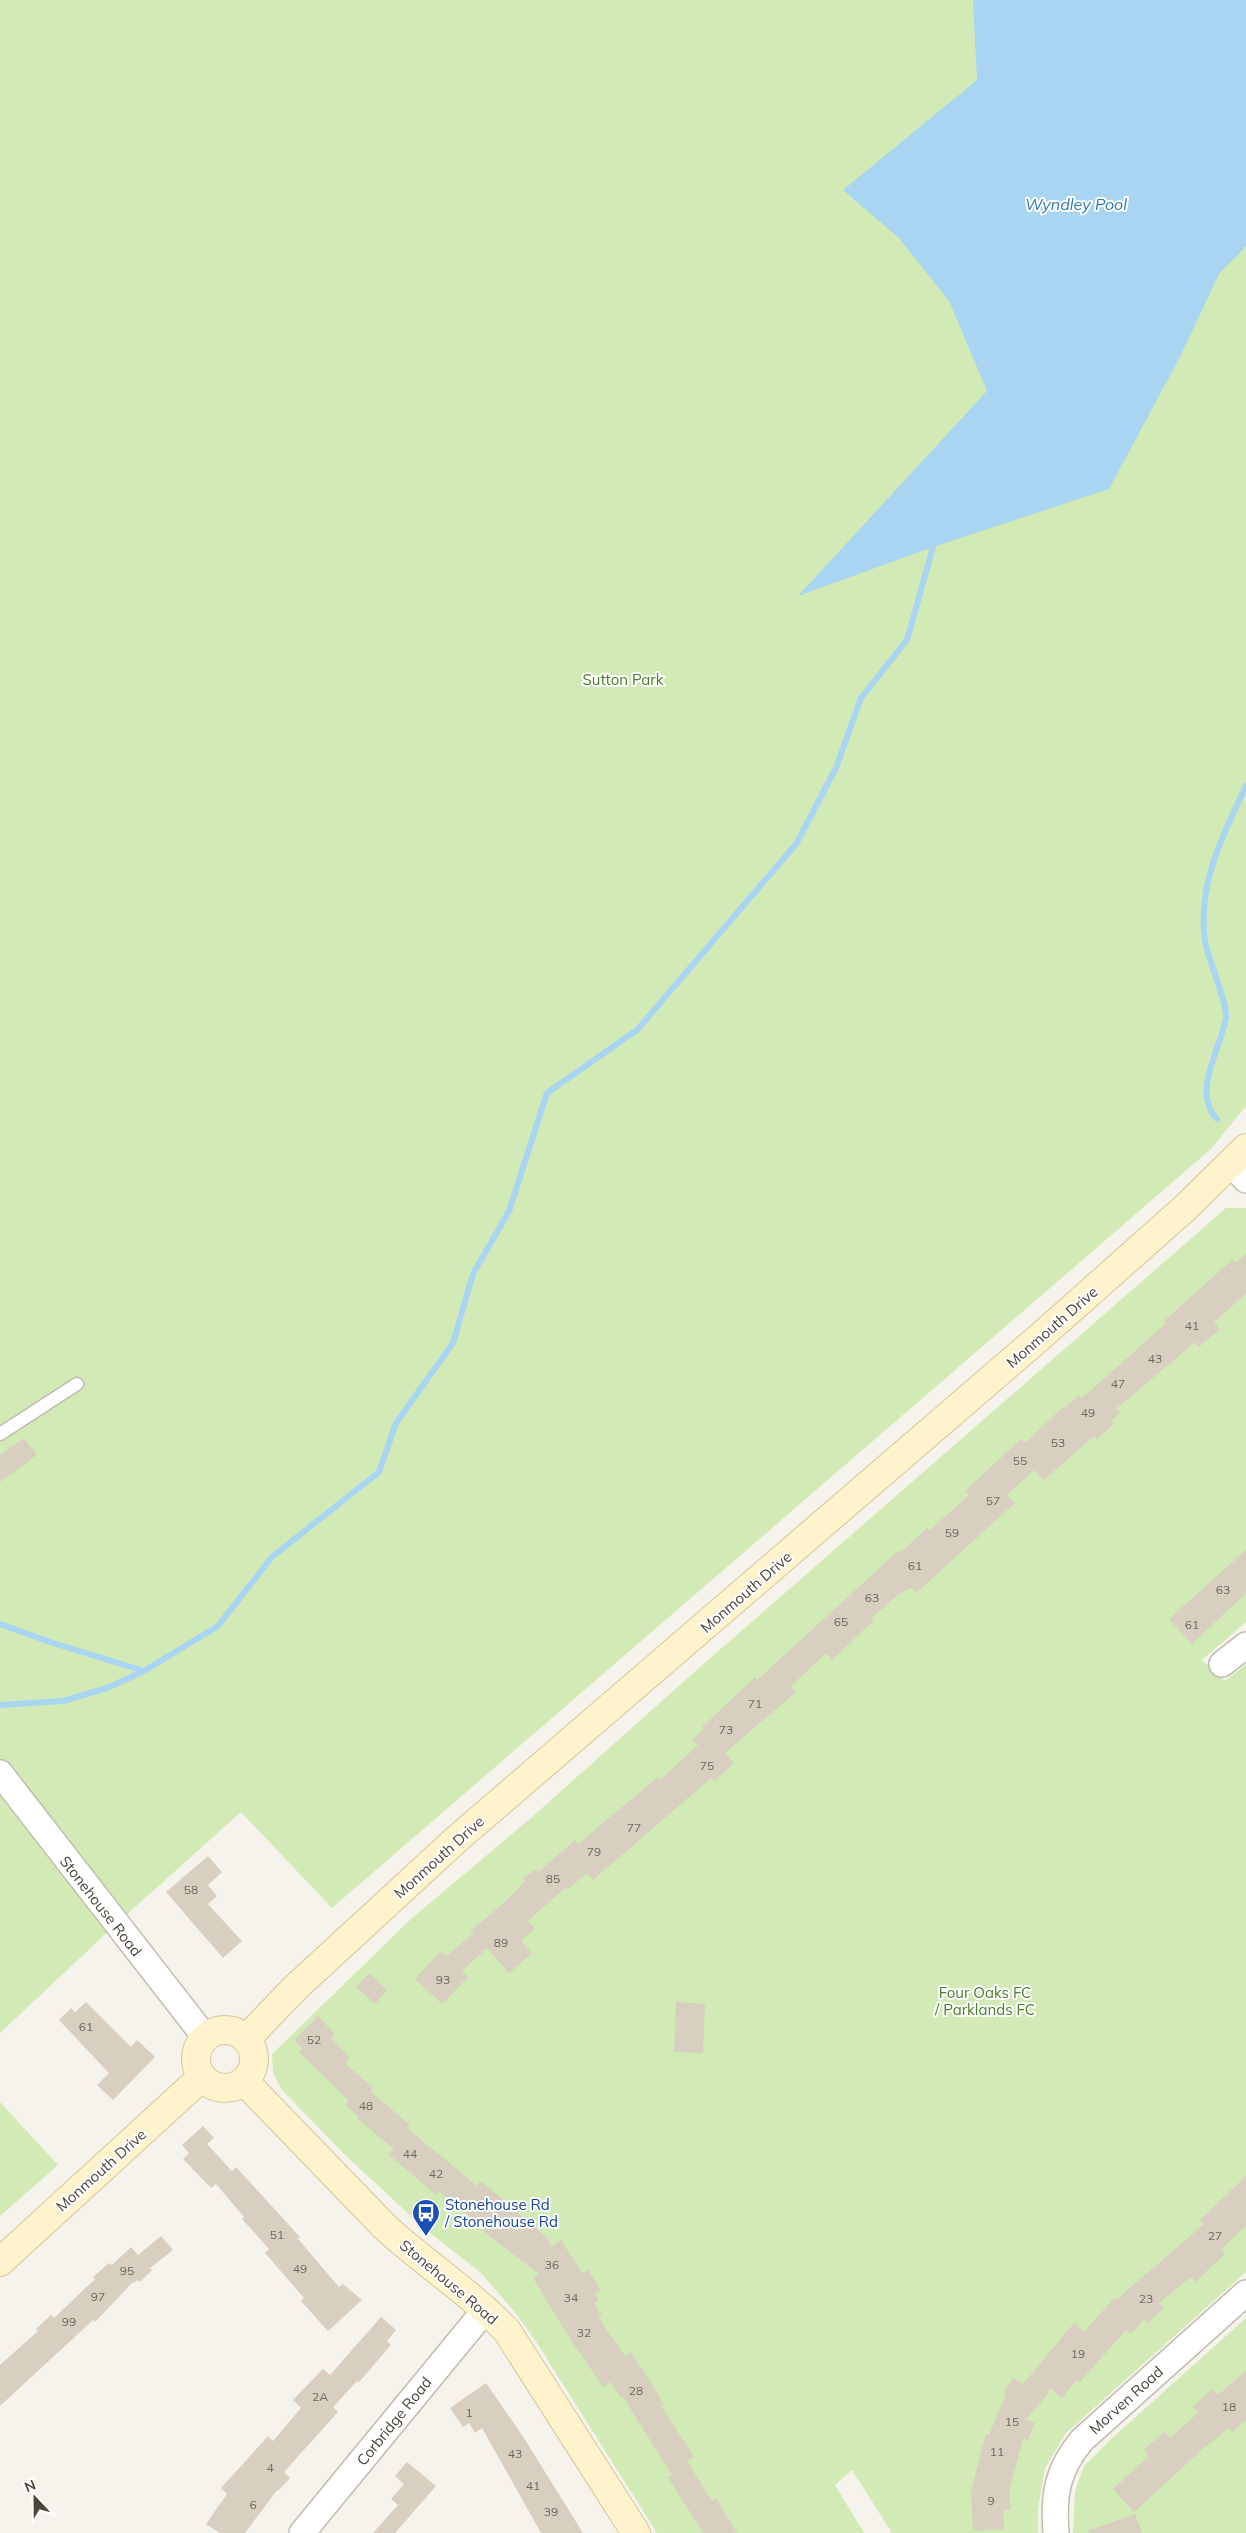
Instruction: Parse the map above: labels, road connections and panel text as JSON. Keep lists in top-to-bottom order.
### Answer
{
  "streets": {
    "street": [
      "Monmouth Drive",
      "Stonehouse Road",
      "Morven Road",
      "Corbridge Road"
    ]
  },
  "crossings": [
    ["Monmouth Drive", "Stonehouse Road"],
    ["Stonehouse Road", "Corbridge Road"]
  ],
  "water": ["Wyndley Pool"],
  "parks": ["Sutton Park", "Four Oaks FC / Parklands FC"],
  "places": {
    "bus stop": ["Stonehouse Rd / Stonehouse Rd"]
  },
  "house_numbers": [
    "41",
    "43",
    "47",
    "49",
    "53",
    "55",
    "57",
    "59",
    "61",
    "63",
    "63",
    "65",
    "61",
    "71",
    "73",
    "75",
    "77",
    "79",
    "85",
    "58",
    "89",
    "93",
    "61",
    "52",
    "48",
    "44",
    "42",
    "51",
    "27",
    "36",
    "49",
    "95",
    "97",
    "34",
    "23",
    "99",
    "32",
    "19",
    "28",
    "2A",
    "18",
    "1",
    "15",
    "11",
    "43",
    "4",
    "41",
    "9",
    "6",
    "39"
  ],
  "north": "top"
}
